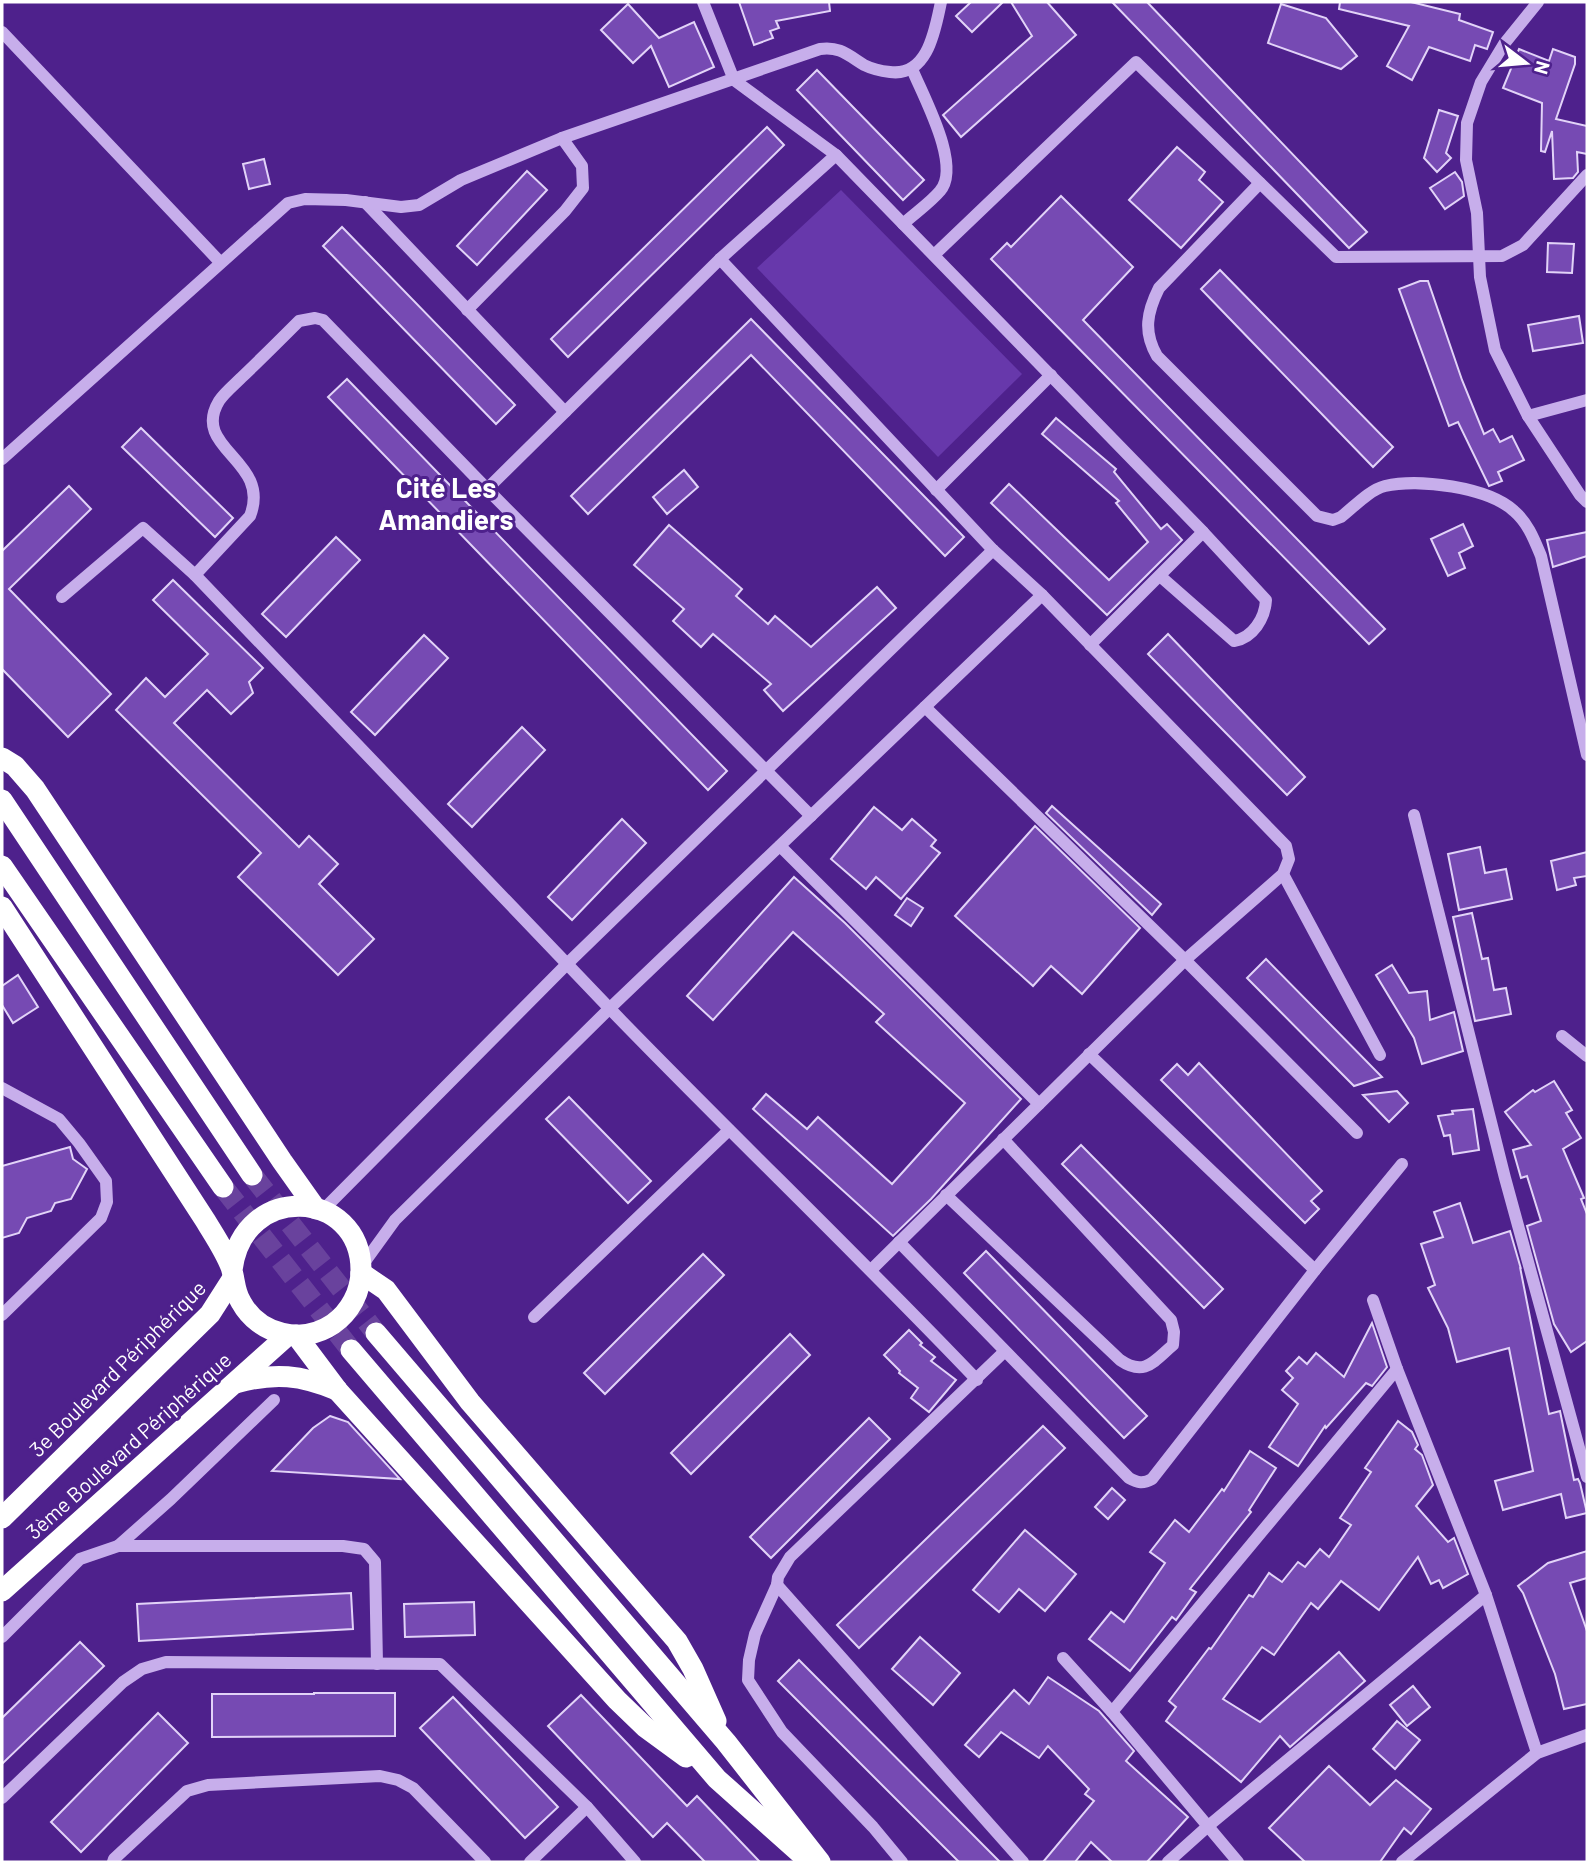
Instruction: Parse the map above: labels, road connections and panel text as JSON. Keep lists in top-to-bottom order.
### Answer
{
  "streets": {
    "highway": ["3e Boulevard Périphérique", "3ème Boulevard Périphérique"]
  },
  "crossings": [
    ["3e Boulevard Périphérique", "3ème Boulevard Périphérique"]
  ],
  "districts": ["Cité Les Amandiers"],
  "north": "right"
}
